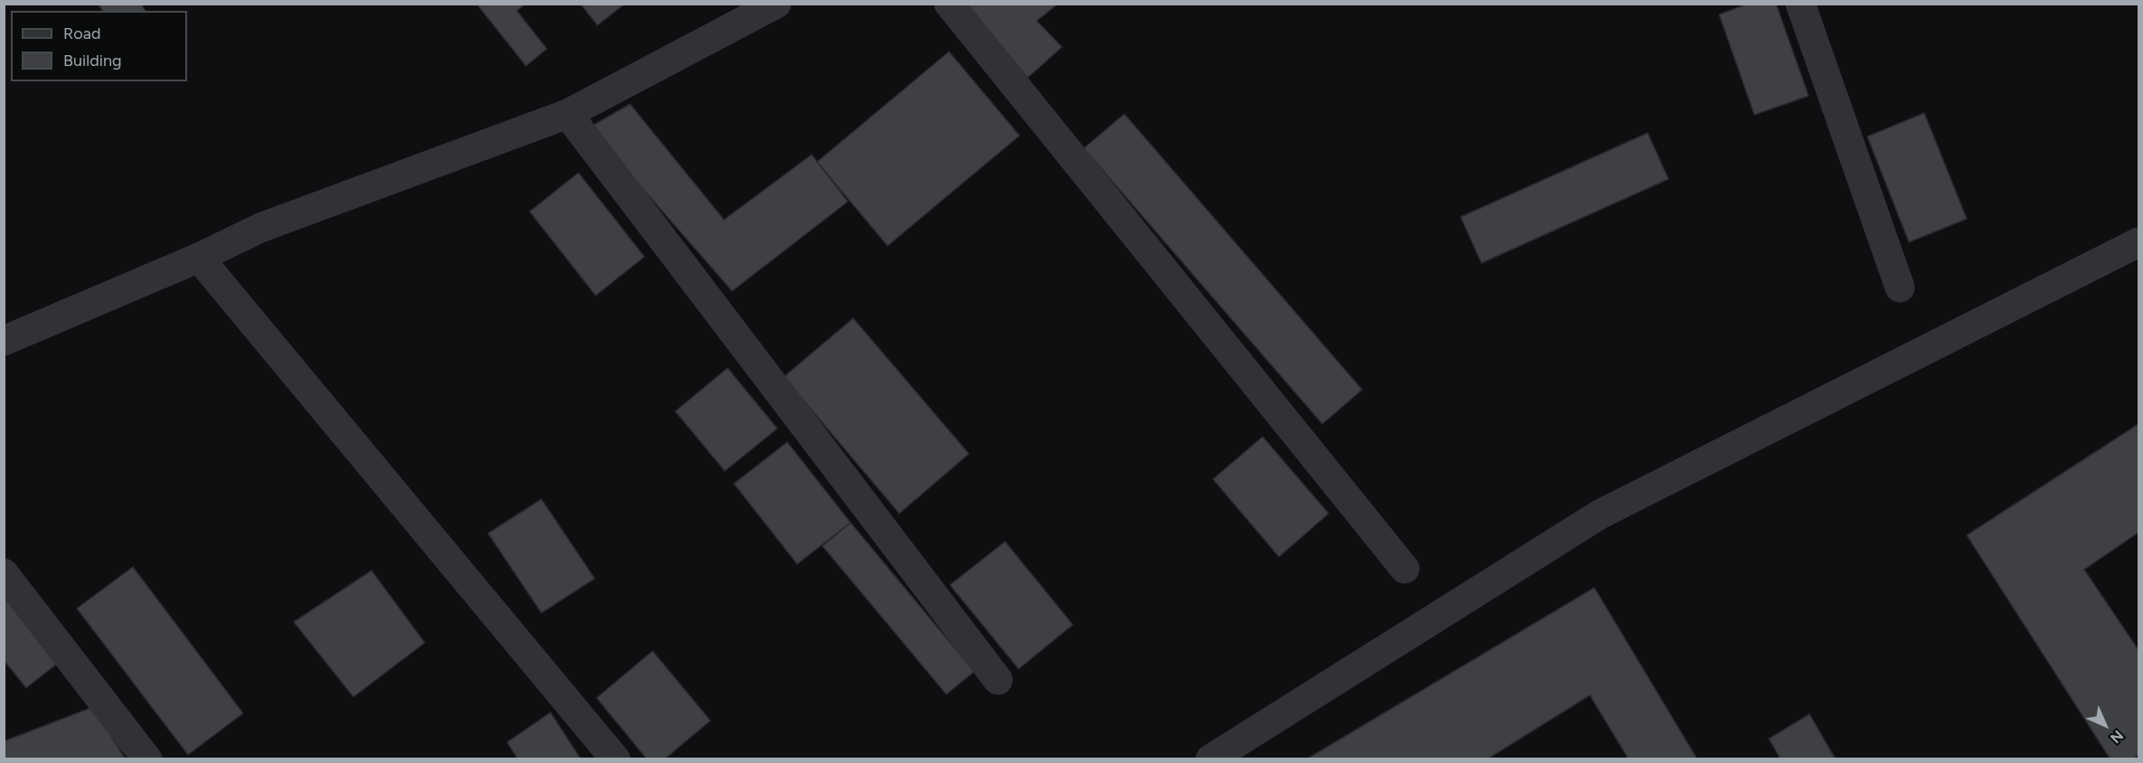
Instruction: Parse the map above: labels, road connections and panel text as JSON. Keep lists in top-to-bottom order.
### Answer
{
  "legend": ["Road", "Building"],
  "north": "bottom right"
}
